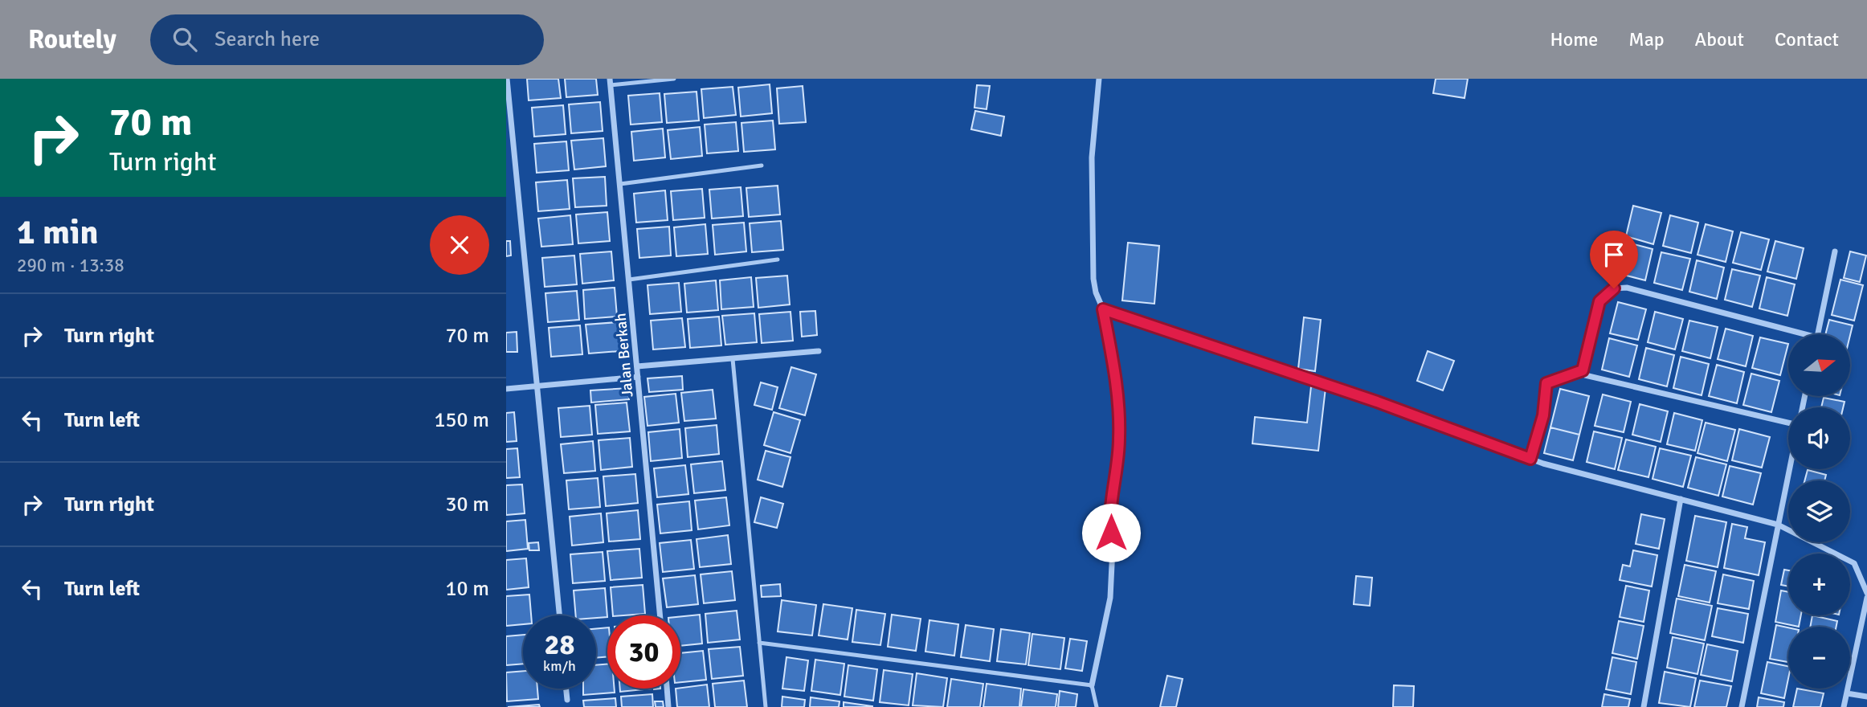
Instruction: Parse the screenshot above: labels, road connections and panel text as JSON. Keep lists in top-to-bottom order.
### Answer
{
  "streets": {
    "street": ["Jalan Berkah"]
  },
  "north": "right",
  "page": {
    "header": "Routely",
    "search": "Search here",
    "nav": [
      "Home",
      "Map",
      "About",
      "Contact"
    ],
    "turn": ["70 m", "Turn right"],
    "heading": ["1 min", "290 m · 13:38"],
    "list": [
      {
        "name": "Turn right",
        "value": "70 m"
      },
      {
        "name": "Turn left",
        "value": "150 m"
      },
      {
        "name": "Turn right",
        "value": "30 m"
      },
      {
        "name": "Turn left",
        "value": "10 m"
      }
    ],
    "map_buttons": ["+", "−"],
    "speed": "28 km/h",
    "limit": "30"
  }
}
